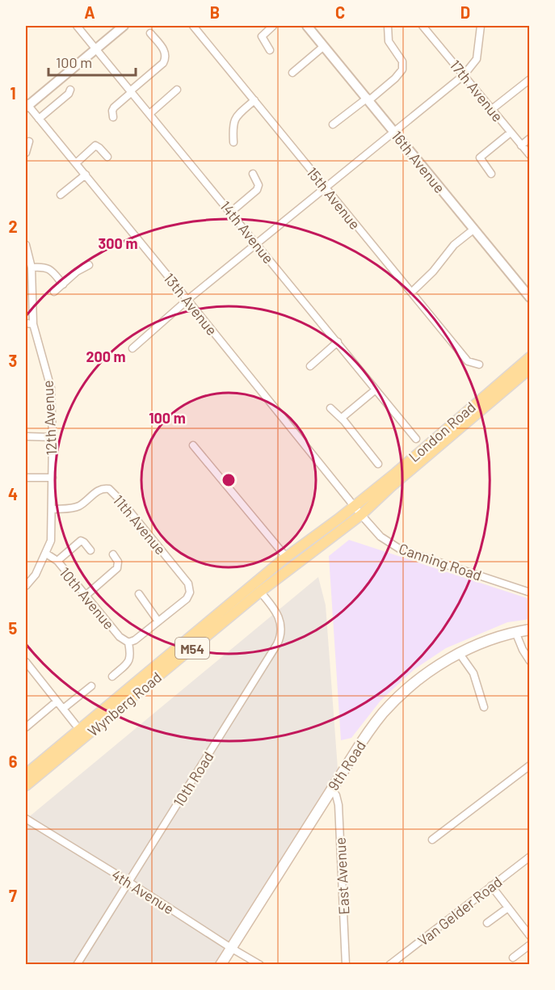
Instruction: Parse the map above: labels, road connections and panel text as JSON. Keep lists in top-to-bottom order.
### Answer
{
  "streets": {
    "main road": [
      "London Road",
      "M54",
      "Wynberg Road",
      "9th Road"
    ],
    "street": [
      "17th Avenue",
      "16th Avenue",
      "15th Avenue",
      "14th Avenue",
      "13th Avenue",
      "12th Avenue",
      "11th Avenue",
      "Canning Road",
      "10th Avenue",
      "10th Road",
      "East Avenue",
      "4th Avenue",
      "Van Gelder Road"
    ]
  },
  "crossings": [
    ["13th Avenue", "London Road"],
    ["13th Avenue", "Canning Road"],
    ["13th Avenue", "Wynberg Road"],
    ["12th Avenue", "11th Avenue"],
    ["12th Avenue", "10th Avenue"],
    ["London Road", "Canning Road"],
    ["London Road", "Wynberg Road"],
    ["Canning Road", "Wynberg Road"],
    ["Wynberg Road", "10th Road"],
    ["9th Road", "East Avenue"],
    ["9th Road", "4th Avenue"],
    ["10th Road", "4th Avenue"]
  ],
  "scale_bar": "100 m",
  "grid": {
    "columns": [
      "A",
      "B",
      "C",
      "D"
    ],
    "rows": [
      "1",
      "2",
      "3",
      "4",
      "5",
      "6",
      "7"
    ]
  },
  "rings": ["300 m", "200 m", "100 m"]
}
